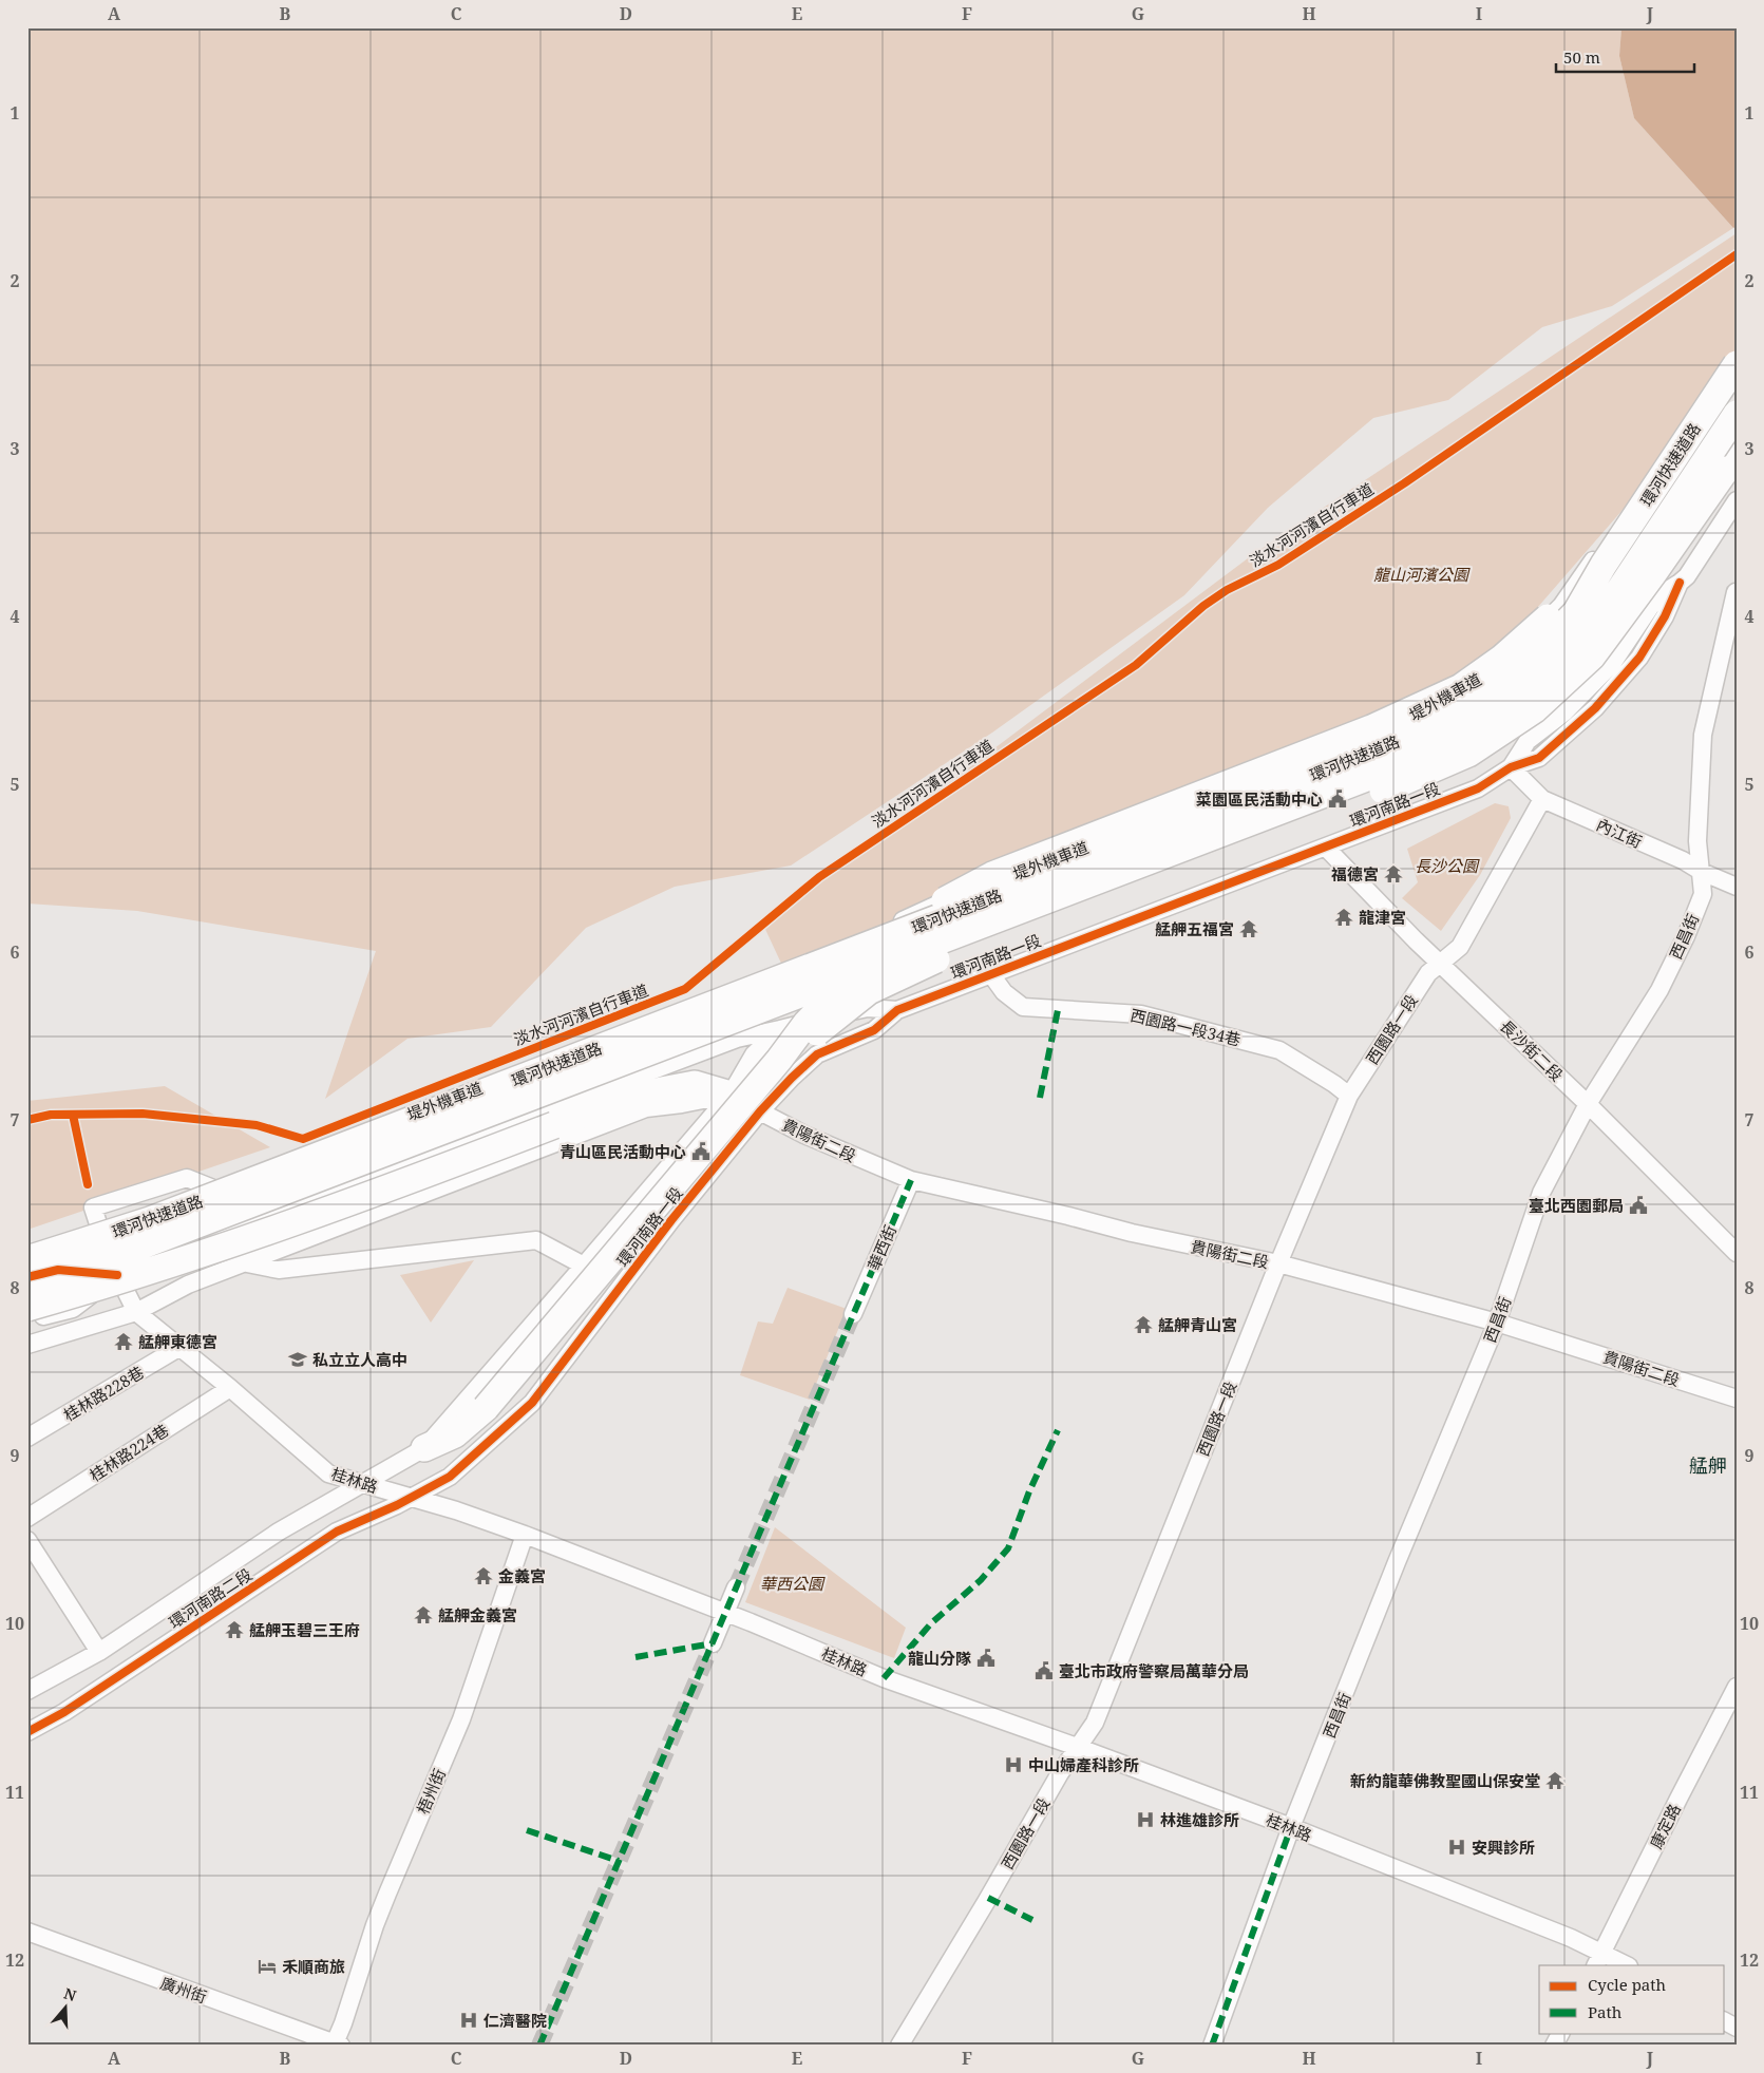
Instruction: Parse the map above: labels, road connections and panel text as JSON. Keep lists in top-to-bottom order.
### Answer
{
  "streets": {
    "highway": ["環河快速道路"],
    "street": [
      "堤外機車道",
      "環河南路一段",
      "內江街",
      "西昌街",
      "西園路一段34巷",
      "西園路一段",
      "長沙街二段",
      "貴陽街二段",
      "華西街",
      "桂林路228巷",
      "桂林路224巷",
      "桂林路",
      "環河南路二段",
      "梧州街",
      "康定路",
      "廣州街"
    ],
    "cycle path": ["淡水河河濱自行車道"]
  },
  "crossings": [
    ["堤外機車道", "桂林路"],
    ["環河南路一段", "內江街"],
    ["環河南路一段", "西園路一段34巷"],
    ["環河南路一段", "長沙街二段"],
    ["環河南路一段", "貴陽街二段"],
    ["環河南路一段", "桂林路"],
    ["環河南路一段", "環河南路二段"],
    ["內江街", "西昌街"],
    ["內江街", "西園路一段"],
    ["西昌街", "長沙街二段"],
    ["西昌街", "貴陽街二段"],
    ["西昌街", "桂林路"],
    ["西園路一段34巷", "西園路一段"],
    ["西園路一段", "長沙街二段"],
    ["西園路一段", "貴陽街二段"],
    ["西園路一段", "桂林路"],
    ["貴陽街二段", "華西街"],
    ["桂林路228巷", "桂林路"],
    ["桂林路224巷", "桂林路"],
    ["桂林路", "環河南路二段"],
    ["桂林路", "梧州街"],
    ["桂林路", "康定路"],
    ["梧州街", "廣州街"]
  ],
  "districts": ["艋舺"],
  "parks": ["龍山河濱公園", "長沙公園", "華西公園"],
  "places": {
    "public building": [
      "菜園區民活動中心",
      "青山區民活動中心",
      "臺北西園郵局",
      "龍山分隊",
      "臺北市政府警察局萬華分局"
    ],
    "temple": [
      "福德宮",
      "龍津宮",
      "艋舺五福宮",
      "艋舺青山宮",
      "艋舺東德宮",
      "金義宮",
      "艋舺金義宮",
      "艋舺玉碧三王府",
      "新約龍華佛教聖國山保安堂"
    ],
    "school or university": ["私立立人高中"],
    "hospital": [
      "中山婦產科診所",
      "林進雄診所",
      "安興診所",
      "仁濟醫院"
    ],
    "hotel": ["禾順商旅"]
  },
  "legend": ["Cycle path", "Path"],
  "scale_bar": "50 m",
  "north": "top",
  "grid": {
    "columns": [
      "A",
      "B",
      "C",
      "D",
      "E",
      "F",
      "G",
      "H",
      "I",
      "J"
    ],
    "rows": [
      "1",
      "2",
      "3",
      "4",
      "5",
      "6",
      "7",
      "8",
      "9",
      "10",
      "11",
      "12"
    ]
  }
}
